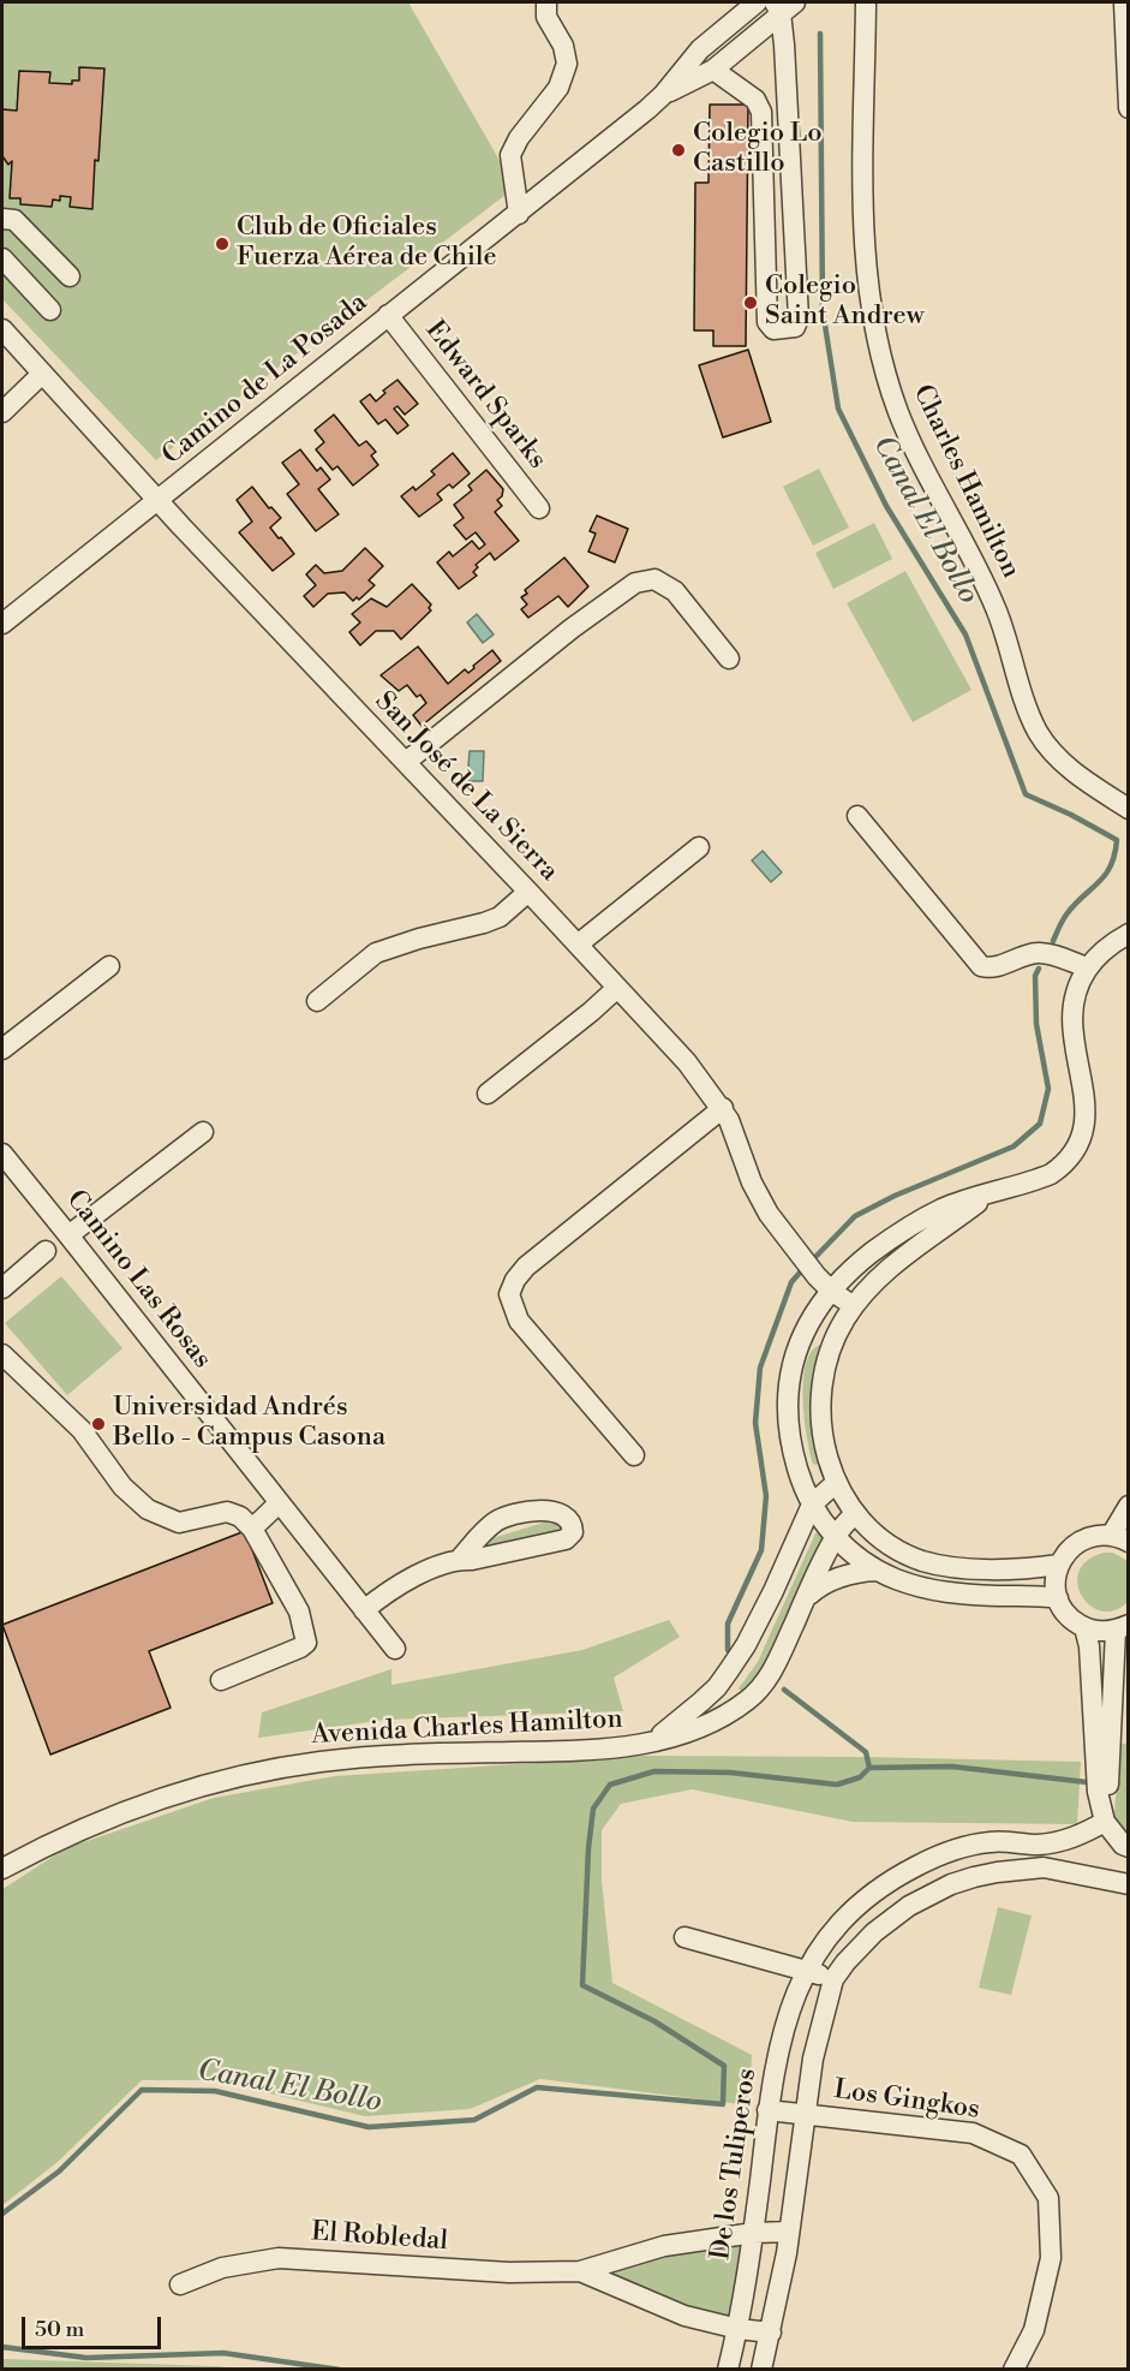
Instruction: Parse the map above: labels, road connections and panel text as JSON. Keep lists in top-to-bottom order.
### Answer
{
  "streets": {
    "street": [
      "Camino de La Posada",
      "Edward Sparks",
      "Charles Hamilton",
      "San José de La Sierra",
      "Camino Las Rosas",
      "Avenida Charles Hamilton",
      "Los Gingkos",
      "De los Tuliperos",
      "El Robledal"
    ]
  },
  "crossings": [
    ["Camino de La Posada", "Edward Sparks"],
    ["Camino de La Posada", "San José de La Sierra"],
    ["Los Gingkos", "De los Tuliperos"],
    ["De los Tuliperos", "El Robledal"]
  ],
  "water": ["Canal El Bollo"],
  "places": [
    "Colegio Lo Castillo",
    "Club de Oficiales Fuerza Aérea de Chile",
    "Colegio Saint Andrew",
    "Universidad Andrés Bello - Campus Casona"
  ],
  "scale_bar": "50 m"
}
